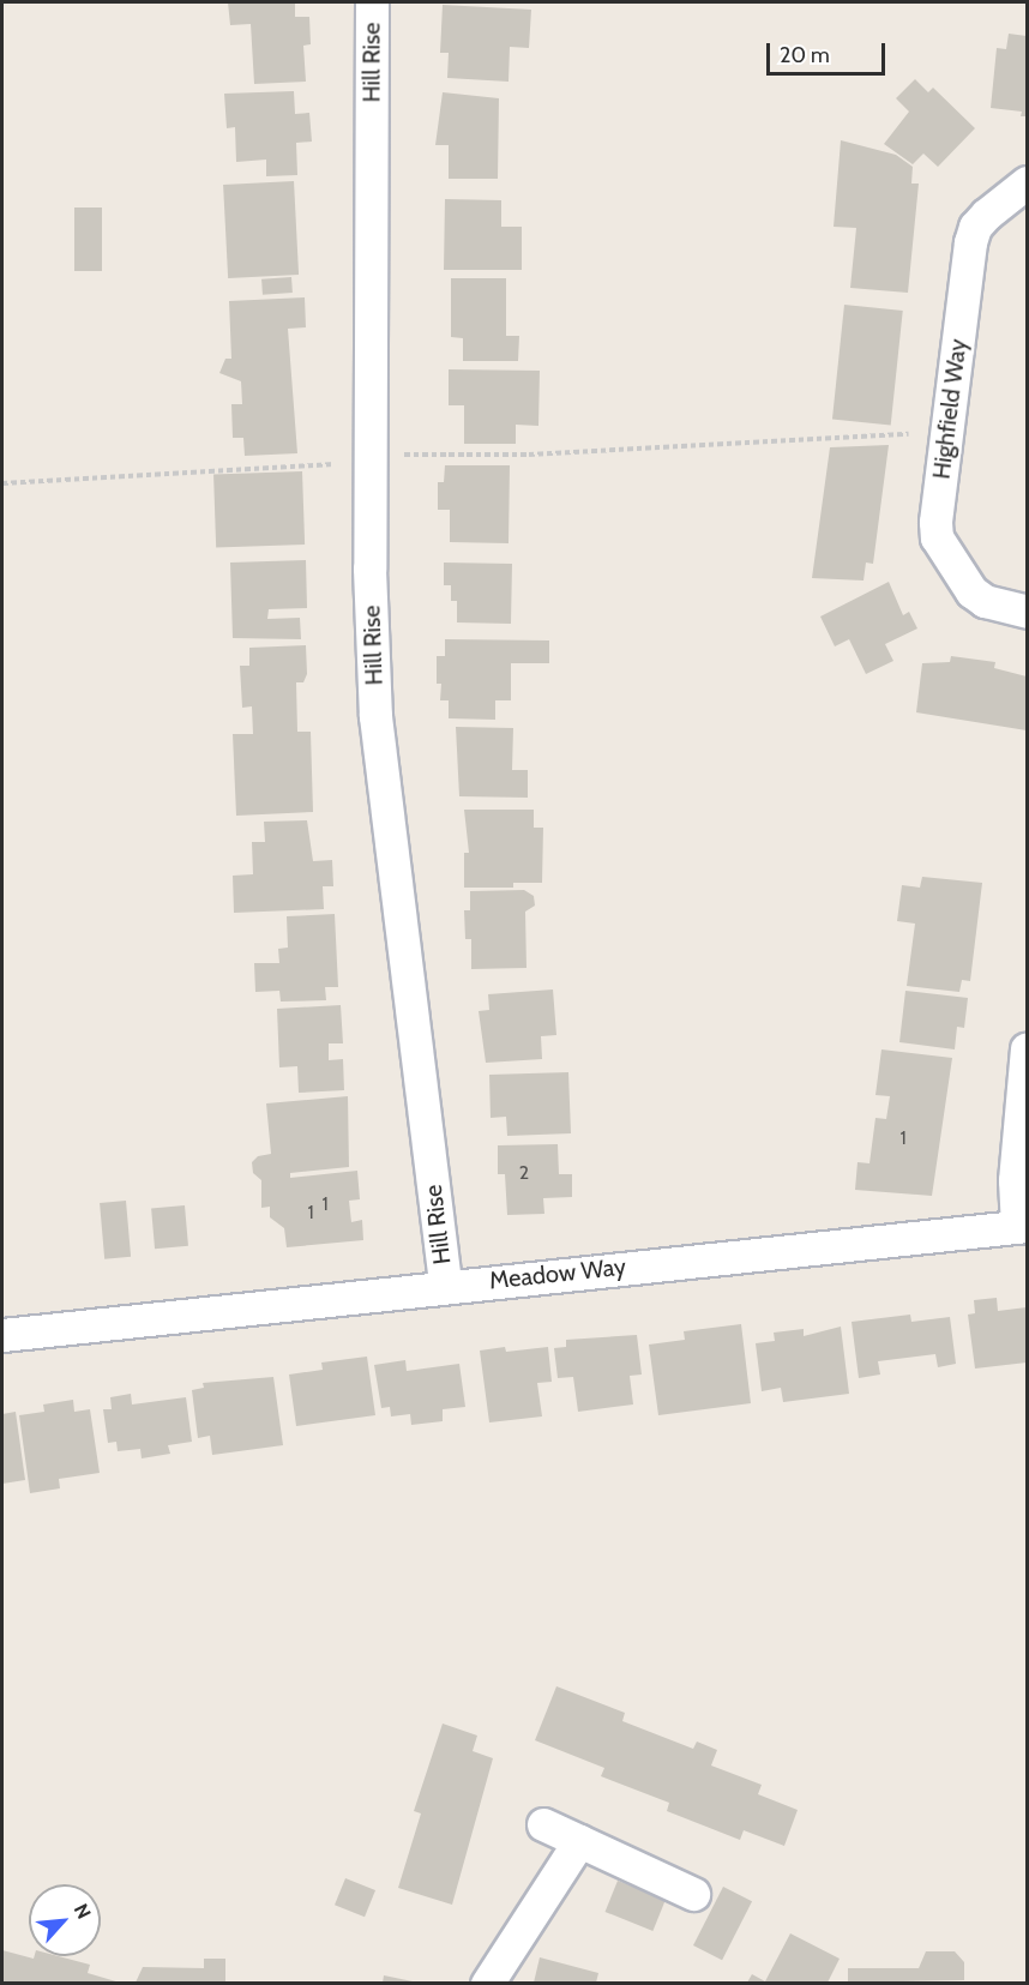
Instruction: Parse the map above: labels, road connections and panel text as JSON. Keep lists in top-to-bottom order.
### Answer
{
  "streets": {
    "street": ["Hill Rise", "Highfield Way", "Meadow Way"]
  },
  "crossings": [
    ["Hill Rise", "Meadow Way"]
  ],
  "house_numbers": [
    "1",
    "2",
    "1",
    "1"
  ],
  "scale_bar": "20 m",
  "north": "top right"
}
